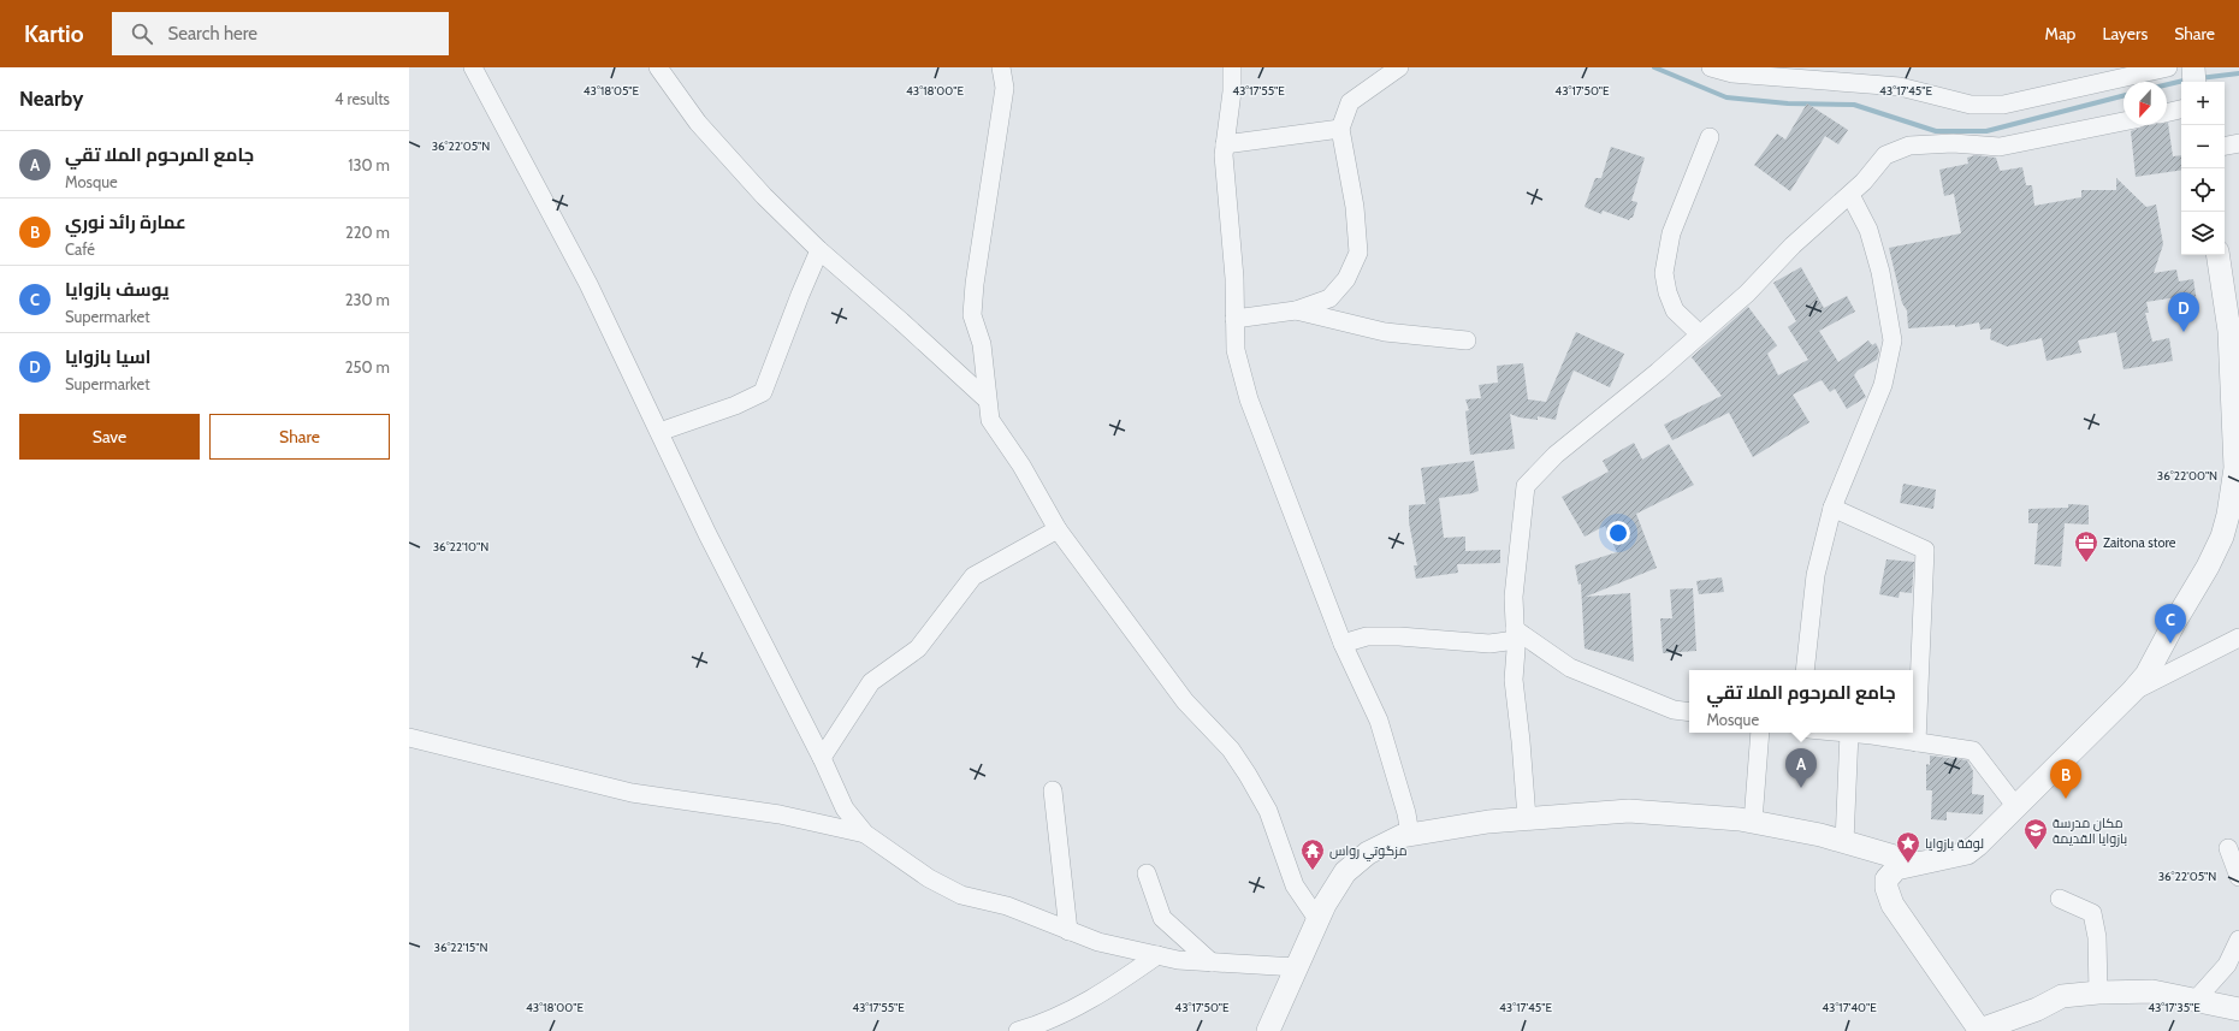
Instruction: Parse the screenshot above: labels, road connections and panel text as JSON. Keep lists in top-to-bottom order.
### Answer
{
  "places": {
    "office": ["Zaitona store"],
    "school or university": ["مكان مدرسة بازوايا القديمة"],
    "place": ["لوفة بازوايا"],
    "temple": ["مزگوتي رواس"]
  },
  "north": "bottom",
  "page": {
    "header": "Kartio",
    "search": "Search here",
    "nav": ["Map", "Layers", "Share"],
    "heading": ["Nearby", "4 results"],
    "map_buttons": ["+", "−"],
    "list": [
      {
        "mark": "A",
        "name": "جامع المرحوم الملا تقي",
        "note": "Mosque",
        "value": "130 m"
      },
      {
        "mark": "B",
        "name": "عمارة رائد نوري",
        "note": "Café",
        "value": "220 m"
      },
      {
        "mark": "C",
        "name": "يوسف بازوايا",
        "note": "Supermarket",
        "value": "230 m"
      },
      {
        "mark": "D",
        "name": "اسيا بازوايا",
        "note": "Supermarket",
        "value": "250 m"
      }
    ],
    "pins": [
      "D",
      "C",
      "A",
      "B"
    ],
    "buttons": ["Save", "Share"],
    "popup": ["جامع المرحوم الملا تقي", "Mosque"]
  },
  "coordinates": [
    "43°18'05\"E",
    "43°18'00\"E",
    "43°17'55\"E",
    "43°17'50\"E",
    "43°17'45\"E",
    "36°22'05\"N",
    "36°22'00\"N",
    "36°22'10\"N",
    "36°22'15\"N",
    "43°17'40\"E",
    "43°17'35\"E"
  ]
}
